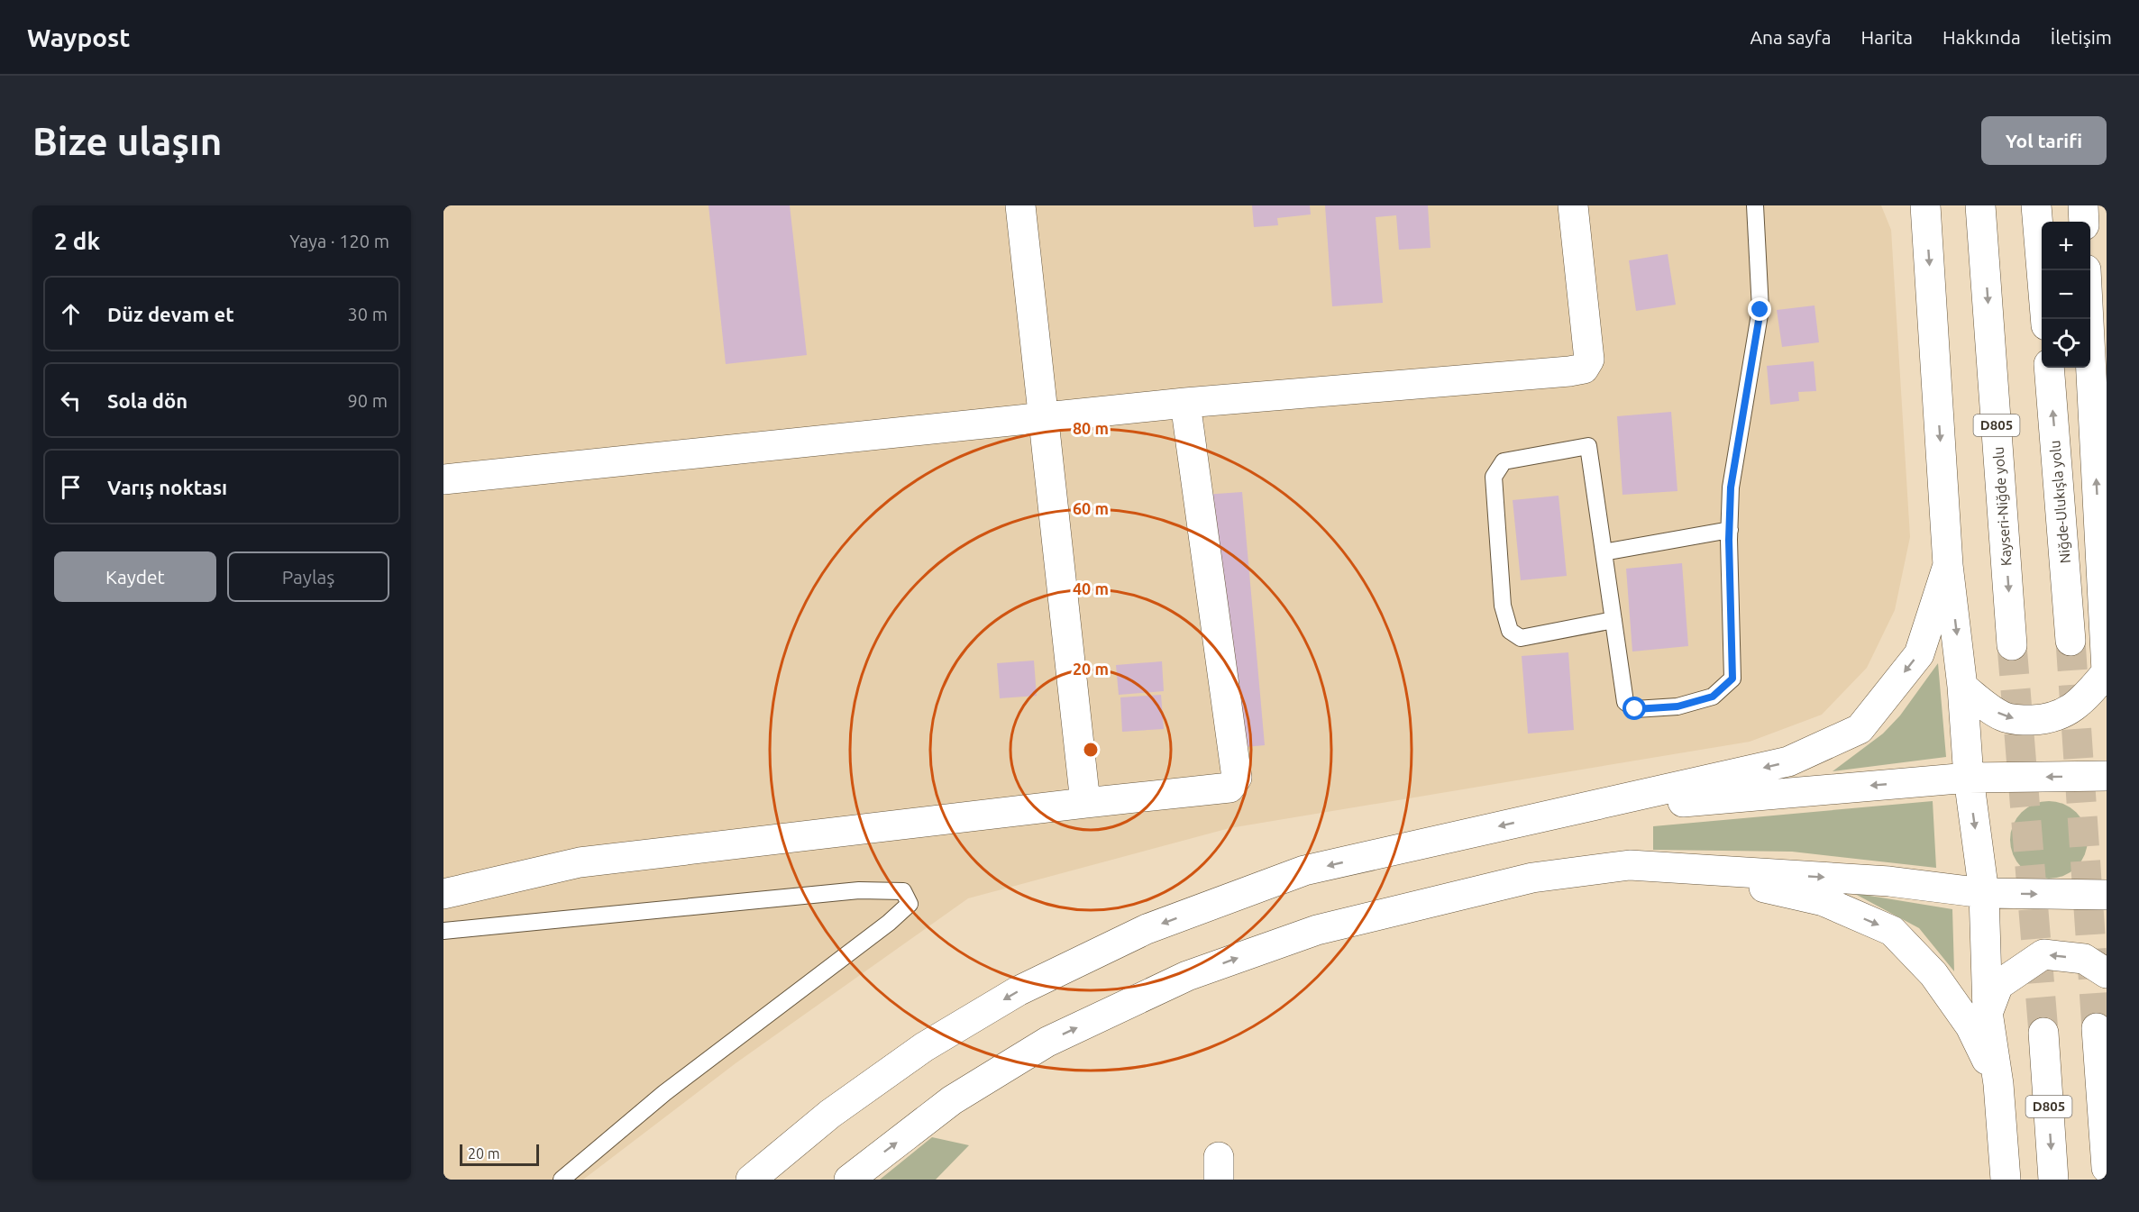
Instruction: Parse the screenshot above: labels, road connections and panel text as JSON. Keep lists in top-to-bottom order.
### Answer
{
  "streets": {
    "main road": ["D805", "Niğde-Ulukışla yolu", "Kayseri-Niğde yolu"]
  },
  "scale_bar": "20 m",
  "page": {
    "header": "Waypost",
    "nav": [
      "Ana sayfa",
      "Harita",
      "Hakkında",
      "İletişim"
    ],
    "buttons": [
      "Yol tarifi",
      ["Kaydet", "Paylaş"]
    ],
    "title": "Bize ulaşın",
    "heading": ["2 dk", "Yaya · 120 m"],
    "map_buttons": ["+", "−"],
    "list": [
      ["Düz devam et", "30 m"],
      ["Sola dön", "90 m"],
      "Varış noktası"
    ],
    "scale": "20 m"
  },
  "rings": [
    "80 m",
    "60 m",
    "40 m",
    "20 m"
  ]
}
